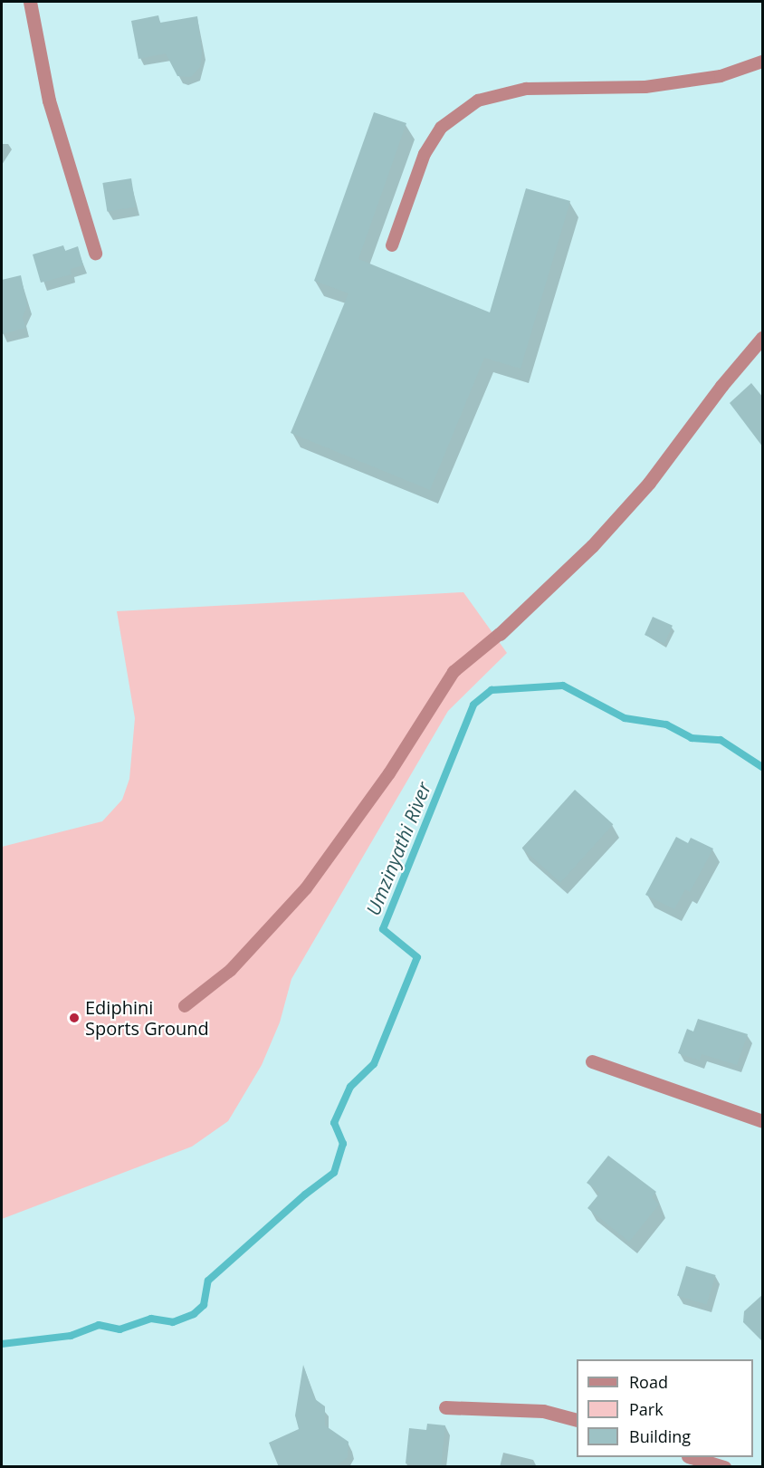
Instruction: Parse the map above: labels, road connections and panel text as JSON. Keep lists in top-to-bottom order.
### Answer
{
  "water": ["Umzinyathi River"],
  "places": ["Ediphini Sports Ground"],
  "legend": ["Road", "Park", "Building"]
}
